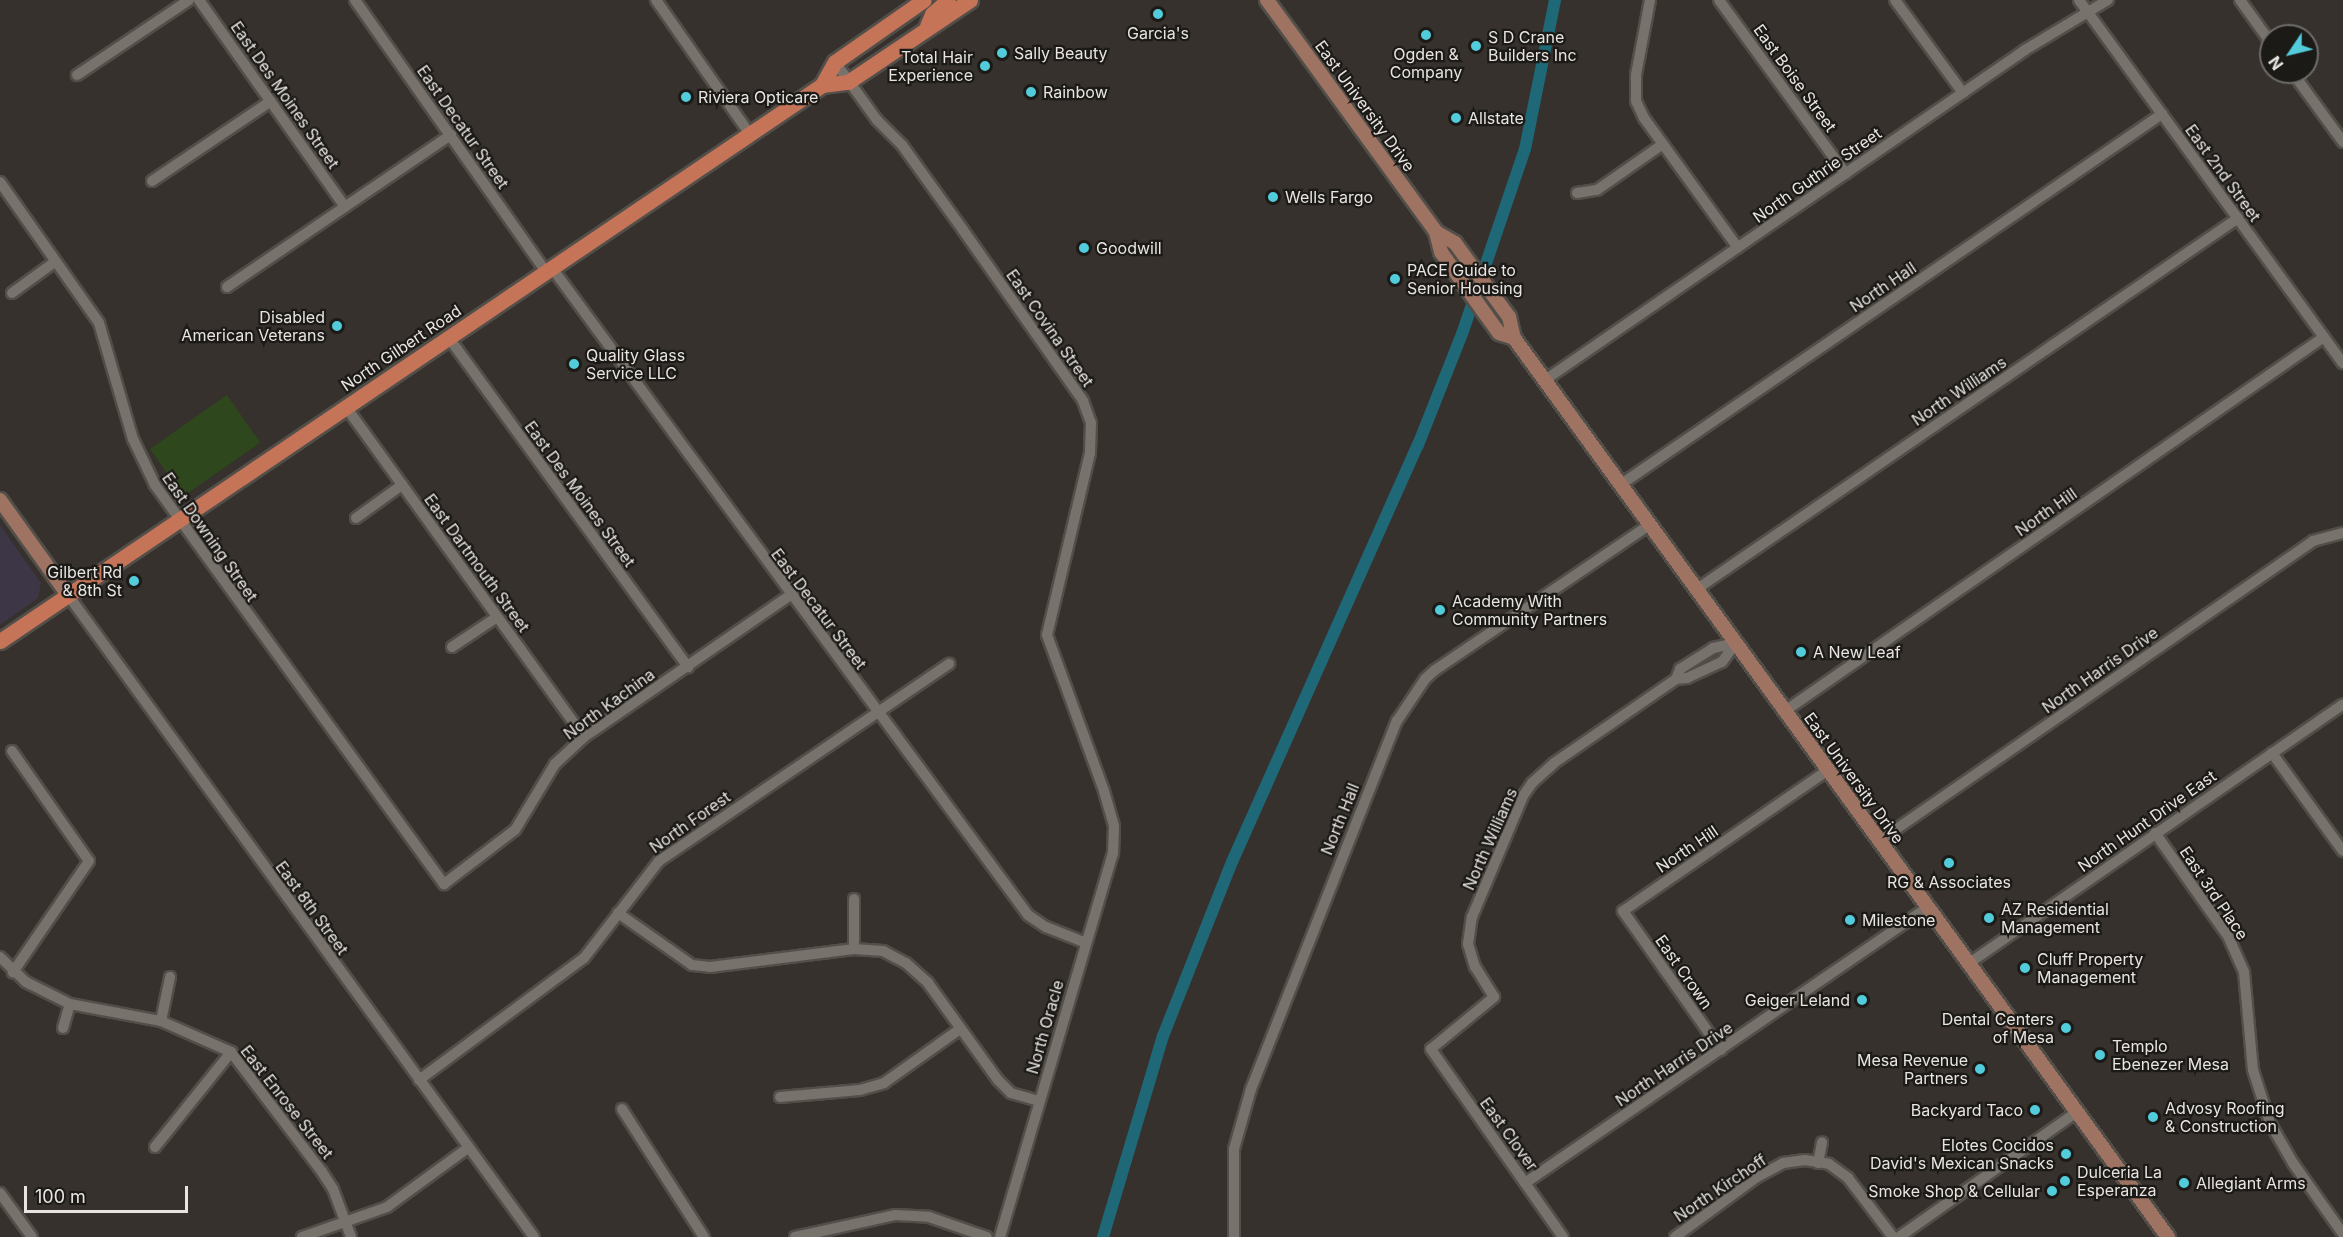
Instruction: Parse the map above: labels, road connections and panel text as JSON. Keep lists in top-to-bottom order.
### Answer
{
  "streets": {
    "main road": ["East University Drive", "North Gilbert Road"],
    "street": [
      "East Boise Street",
      "East Des Moines Street",
      "East Decatur Street",
      "East 2nd Street",
      "North Guthrie Street",
      "North Hall",
      "East Covina Street",
      "North Williams",
      "North Hill",
      "East Downing Street",
      "East Dartmouth Street",
      "North Harris Drive",
      "North Kachina",
      "North Hunt Drive East",
      "North Forest",
      "East 3rd Place",
      "East 8th Street",
      "East Crown",
      "North Oracle",
      "East Enrose Street",
      "East Clover",
      "North Kirchoff"
    ]
  },
  "crossings": [
    ["East Boise Street", "North Guthrie Street"],
    ["East Des Moines Street", "North Gilbert Road"],
    ["East Des Moines Street", "North Kachina"],
    ["East University Drive", "North Guthrie Street"],
    ["East University Drive", "North Hall"],
    ["East University Drive", "North Williams"],
    ["East University Drive", "North Hill"],
    ["East University Drive", "North Harris Drive"],
    ["East University Drive", "North Hunt Drive East"],
    ["East Decatur Street", "North Gilbert Road"],
    ["East Decatur Street", "North Kachina"],
    ["East Decatur Street", "North Forest"],
    ["East Decatur Street", "North Oracle"],
    ["East 2nd Street", "North Guthrie Street"],
    ["East 2nd Street", "North Hall"],
    ["East 2nd Street", "North Williams"],
    ["East 2nd Street", "North Hill"],
    ["East Covina Street", "North Gilbert Road"],
    ["East Covina Street", "North Oracle"],
    ["North Gilbert Road", "East Downing Street"],
    ["North Gilbert Road", "East Dartmouth Street"],
    ["North Gilbert Road", "East 8th Street"],
    ["North Williams", "East Clover"],
    ["North Hill", "East Crown"],
    ["East Downing Street", "North Kachina"],
    ["East Dartmouth Street", "North Kachina"],
    ["North Harris Drive", "East Crown"],
    ["North Harris Drive", "East Clover"],
    ["North Hunt Drive East", "East 3rd Place"],
    ["North Forest", "East 8th Street"]
  ],
  "places": [
    "Garcia's",
    "Ogden & Company",
    "S D Crane Builders Inc",
    "Sally Beauty",
    "Total Hair Experience",
    "Rainbow",
    "Riviera Opticare",
    "Allstate",
    "Wells Fargo",
    "Goodwill",
    "PACE Guide to Senior Housing",
    "Disabled American Veterans",
    "Quality Glass Service LLC",
    "Gilbert Rd & 8th St",
    "Academy With Community Partners",
    "A New Leaf",
    "RG & Associates",
    "AZ Residential Management",
    "Milestone",
    "Cluff Property Management",
    "Geiger Leland",
    "Dental Centers of Mesa",
    "Templo Ebenezer Mesa",
    "Mesa Revenue Partners",
    "Backyard Taco",
    "Advosy Roofing & Construction",
    "Elotes Cocidos David's Mexican Snacks",
    "Dulceria La Esperanza",
    "Allegiant Arms",
    "Smoke Shop & Cellular"
  ],
  "scale_bar": "100 m",
  "north": "bottom left"
}
